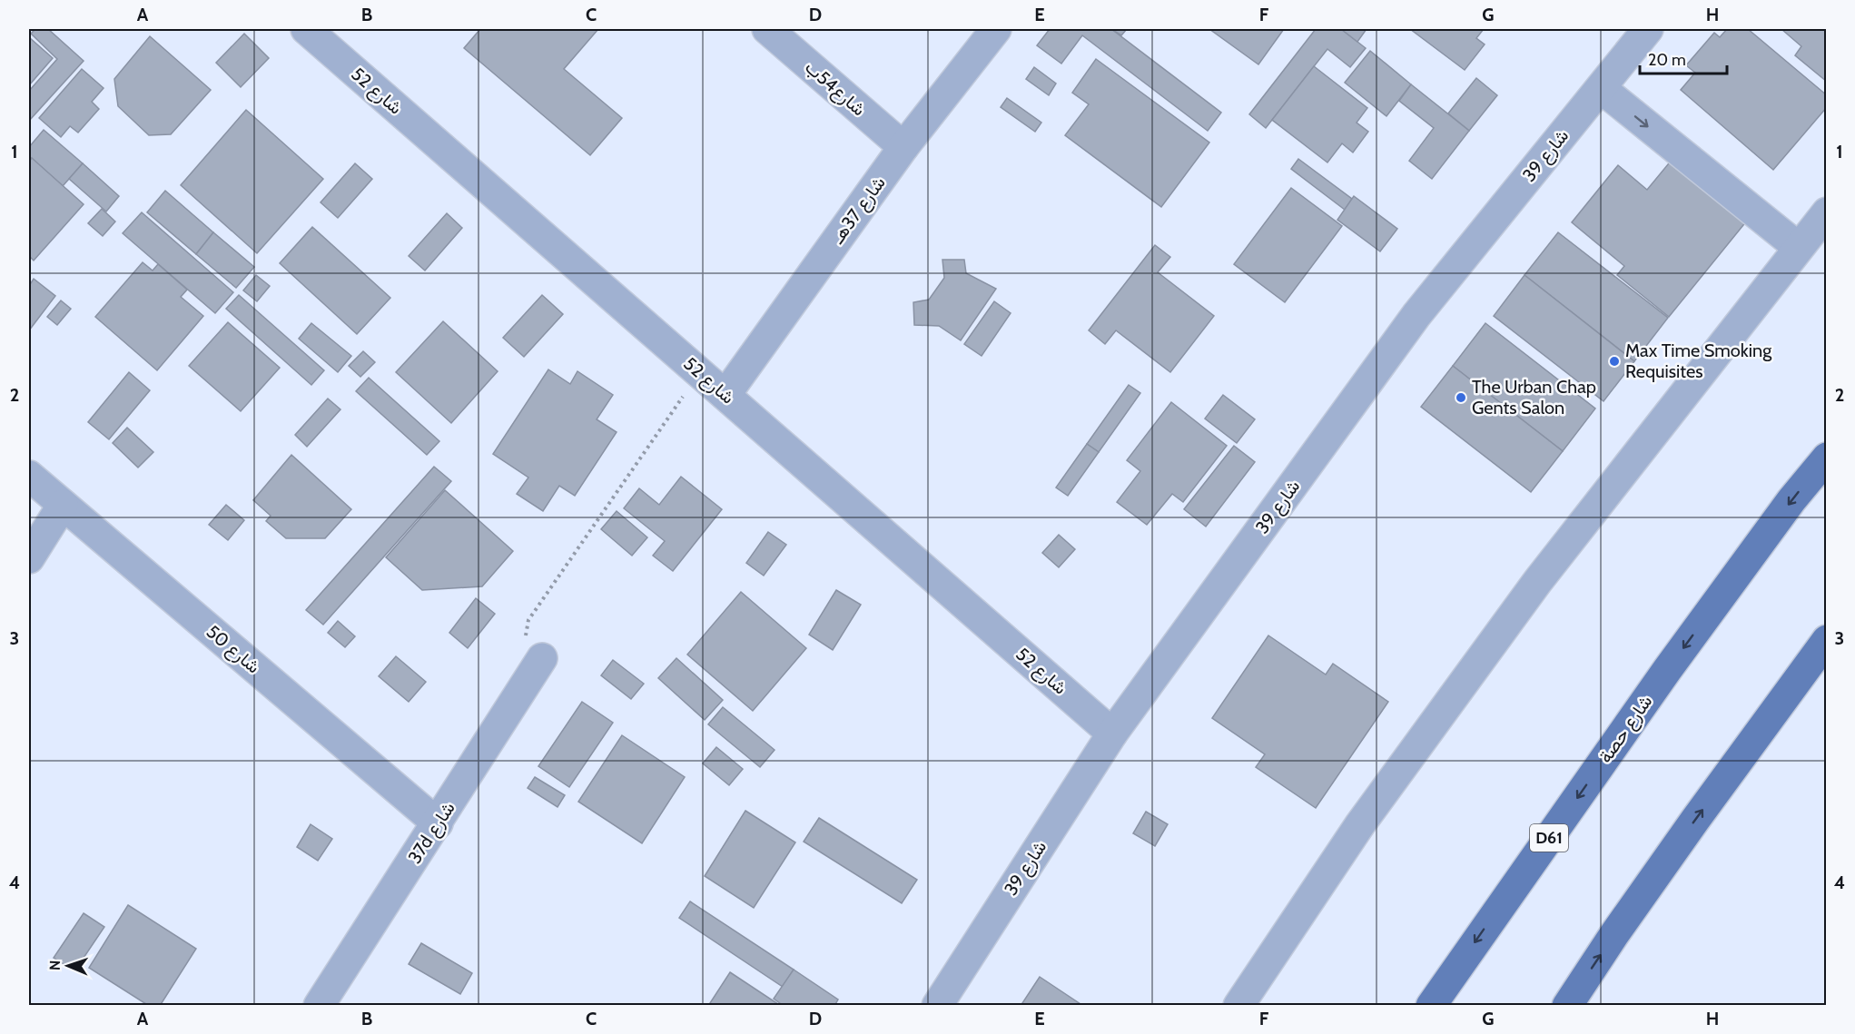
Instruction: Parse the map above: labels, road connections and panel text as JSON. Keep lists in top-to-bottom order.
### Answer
{
  "streets": {
    "main road": ["شارع حصة", "D61"],
    "street": [
      "شارع54ب",
      "شارع 52",
      "شارع 39",
      "شارع 37هـ",
      "شارع 50",
      "37d شارع"
    ]
  },
  "crossings": [
    ["شارع54ب", "شارع 37هـ"],
    ["شارع 52", "شارع 39"],
    ["شارع 52", "شارع 37هـ"],
    ["شارع 50", "37d شارع"]
  ],
  "places": ["Max Time Smoking Requisites", "The Urban Chap Gents Salon"],
  "scale_bar": "20 m",
  "north": "left",
  "grid": {
    "columns": [
      "A",
      "B",
      "C",
      "D",
      "E",
      "F",
      "G",
      "H"
    ],
    "rows": [
      "1",
      "2",
      "3",
      "4"
    ]
  }
}
